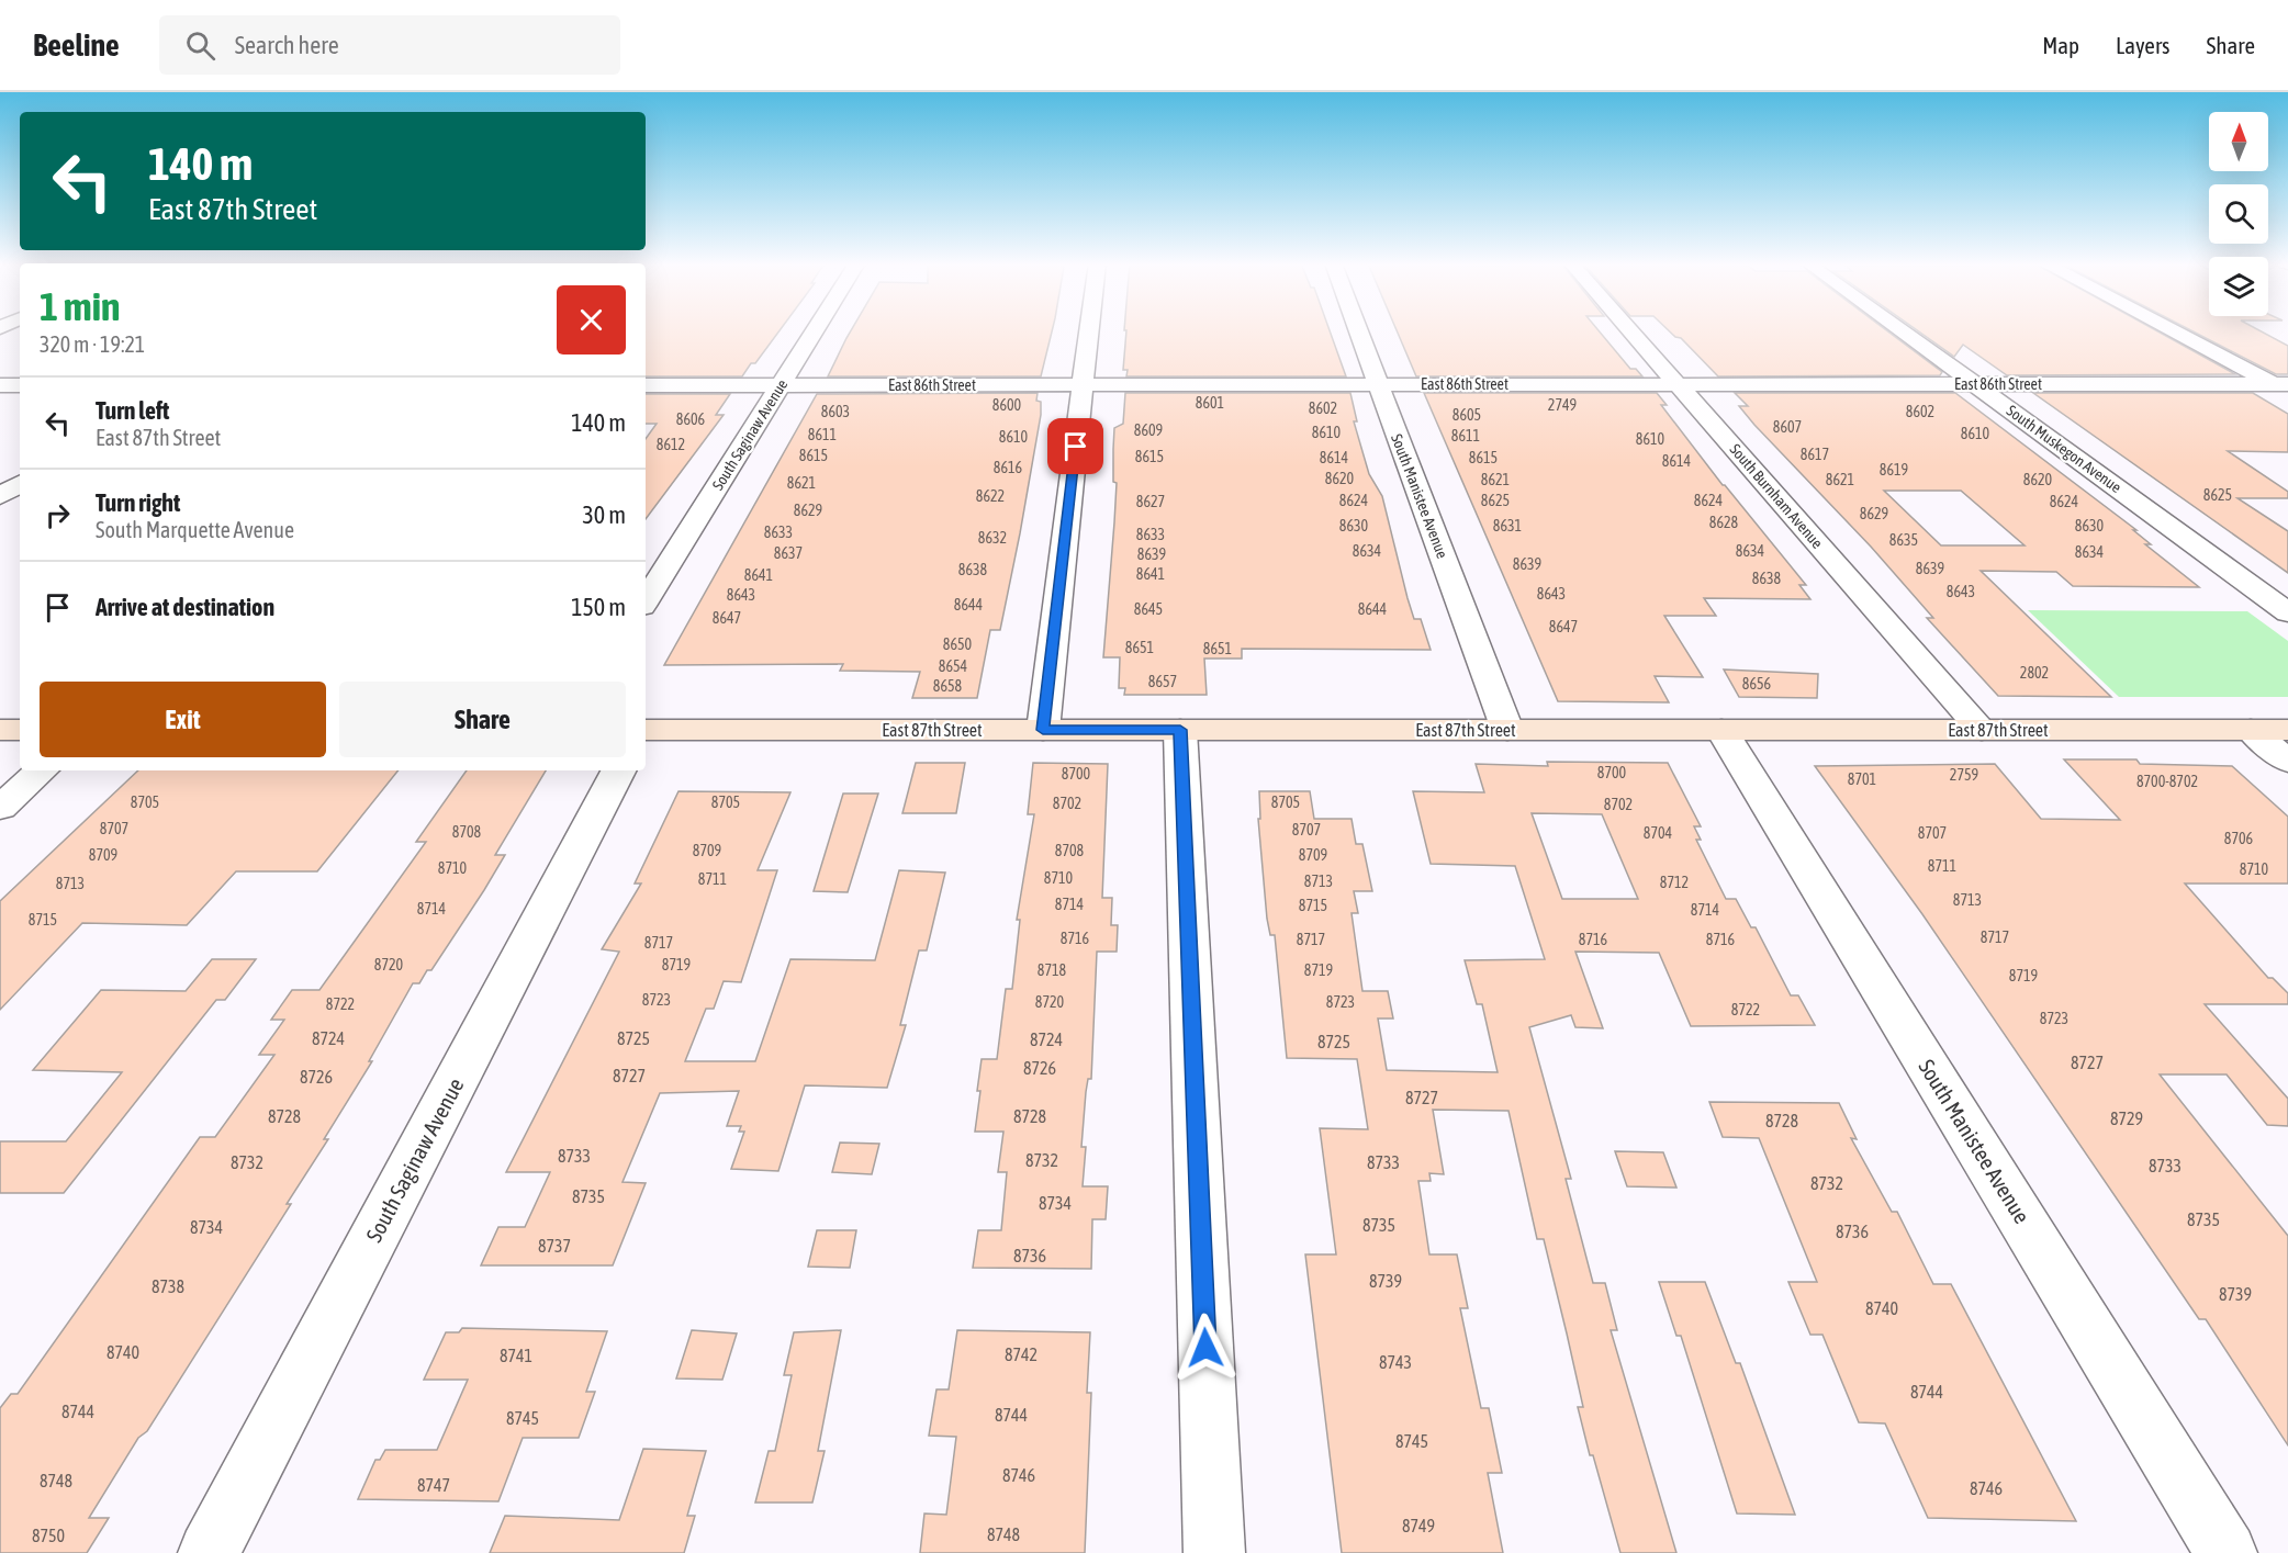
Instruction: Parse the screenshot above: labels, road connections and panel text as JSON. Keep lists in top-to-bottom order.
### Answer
{
  "streets": {
    "main road": ["East 87th Street"],
    "street": [
      "East 86th Street",
      "South Saginaw Avenue",
      "South Muskegon Avenue",
      "South Manistee Avenue",
      "South Burnham Avenue"
    ]
  },
  "crossings": [
    ["East 86th Street", "South Saginaw Avenue"],
    ["East 86th Street", "South Muskegon Avenue"],
    ["East 86th Street", "South Manistee Avenue"],
    ["East 86th Street", "South Burnham Avenue"],
    ["South Manistee Avenue", "East 87th Street"],
    ["South Burnham Avenue", "East 87th Street"]
  ],
  "house_numbers": [
    "8601",
    "8600",
    "2749",
    "8602",
    "8603",
    "8602",
    "8605",
    "8606",
    "8607",
    "8609",
    "8610",
    "8610",
    "8611",
    "8611",
    "8610",
    "8610",
    "8612",
    "8617",
    "8615",
    "8615",
    "8614",
    "8615",
    "8614",
    "8616",
    "8619",
    "8620",
    "8621",
    "8621",
    "8620",
    "8621",
    "8625",
    "8622",
    "8624",
    "8625",
    "8624",
    "8627",
    "8624",
    "8629",
    "8629",
    "8628",
    "8630",
    "8631",
    "8630",
    "8633",
    "8633",
    "8632",
    "8635",
    "8634",
    "8634",
    "8634",
    "8637",
    "8639",
    "8639",
    "8639",
    "8638",
    "8641",
    "8641",
    "8638",
    "8643",
    "8643",
    "8643",
    "8644",
    "8645",
    "8644",
    "8647",
    "8647",
    "8650",
    "8651",
    "8651",
    "8654",
    "2802",
    "8657",
    "8656",
    "8658",
    "8700",
    "8700",
    "2759",
    "8701",
    "8700-8702",
    "8705",
    "8705",
    "8705",
    "8702",
    "8702",
    "8707",
    "8707",
    "8708",
    "8704",
    "8707",
    "8706",
    "8709",
    "8708",
    "8709",
    "8709",
    "8711",
    "8710",
    "8710",
    "8710",
    "8711",
    "8713",
    "8712",
    "8713",
    "8713",
    "8714",
    "8715",
    "8714",
    "8714",
    "8715",
    "8717",
    "8716",
    "8717",
    "8716",
    "8716",
    "8717",
    "8720",
    "8719",
    "8718",
    "8719",
    "8719",
    "8723",
    "8720",
    "8723",
    "8722",
    "8722",
    "8723",
    "8724",
    "8725",
    "8724",
    "8725",
    "8727",
    "8726",
    "8727",
    "8726",
    "8727",
    "8728",
    "8728",
    "8729",
    "8728",
    "8733",
    "8732",
    "8732",
    "8733",
    "8733",
    "8732",
    "8735",
    "8734",
    "8735",
    "8735",
    "8734",
    "8736",
    "8737",
    "8736",
    "8739",
    "8738",
    "8739",
    "8740",
    "8740",
    "8742",
    "8741",
    "8743",
    "8744",
    "8744",
    "8744",
    "8745",
    "8745",
    "8746",
    "8748",
    "8747",
    "8746",
    "8749",
    "8748",
    "8750"
  ],
  "north": "top",
  "page": {
    "header": "Beeline",
    "search": "Search here",
    "nav": ["Map", "Layers", "Share"],
    "turn": ["140 m", "East 87th Street"],
    "heading": ["1 min", "320 m · 19:21"],
    "list": [
      {
        "name": "Turn left",
        "note": "East 87th Street",
        "value": "140 m"
      },
      {
        "name": "Turn right",
        "note": "South Marquette Avenue",
        "value": "30 m"
      },
      {
        "name": "Arrive at destination",
        "value": "150 m"
      }
    ],
    "buttons": ["Exit", "Share"]
  }
}
